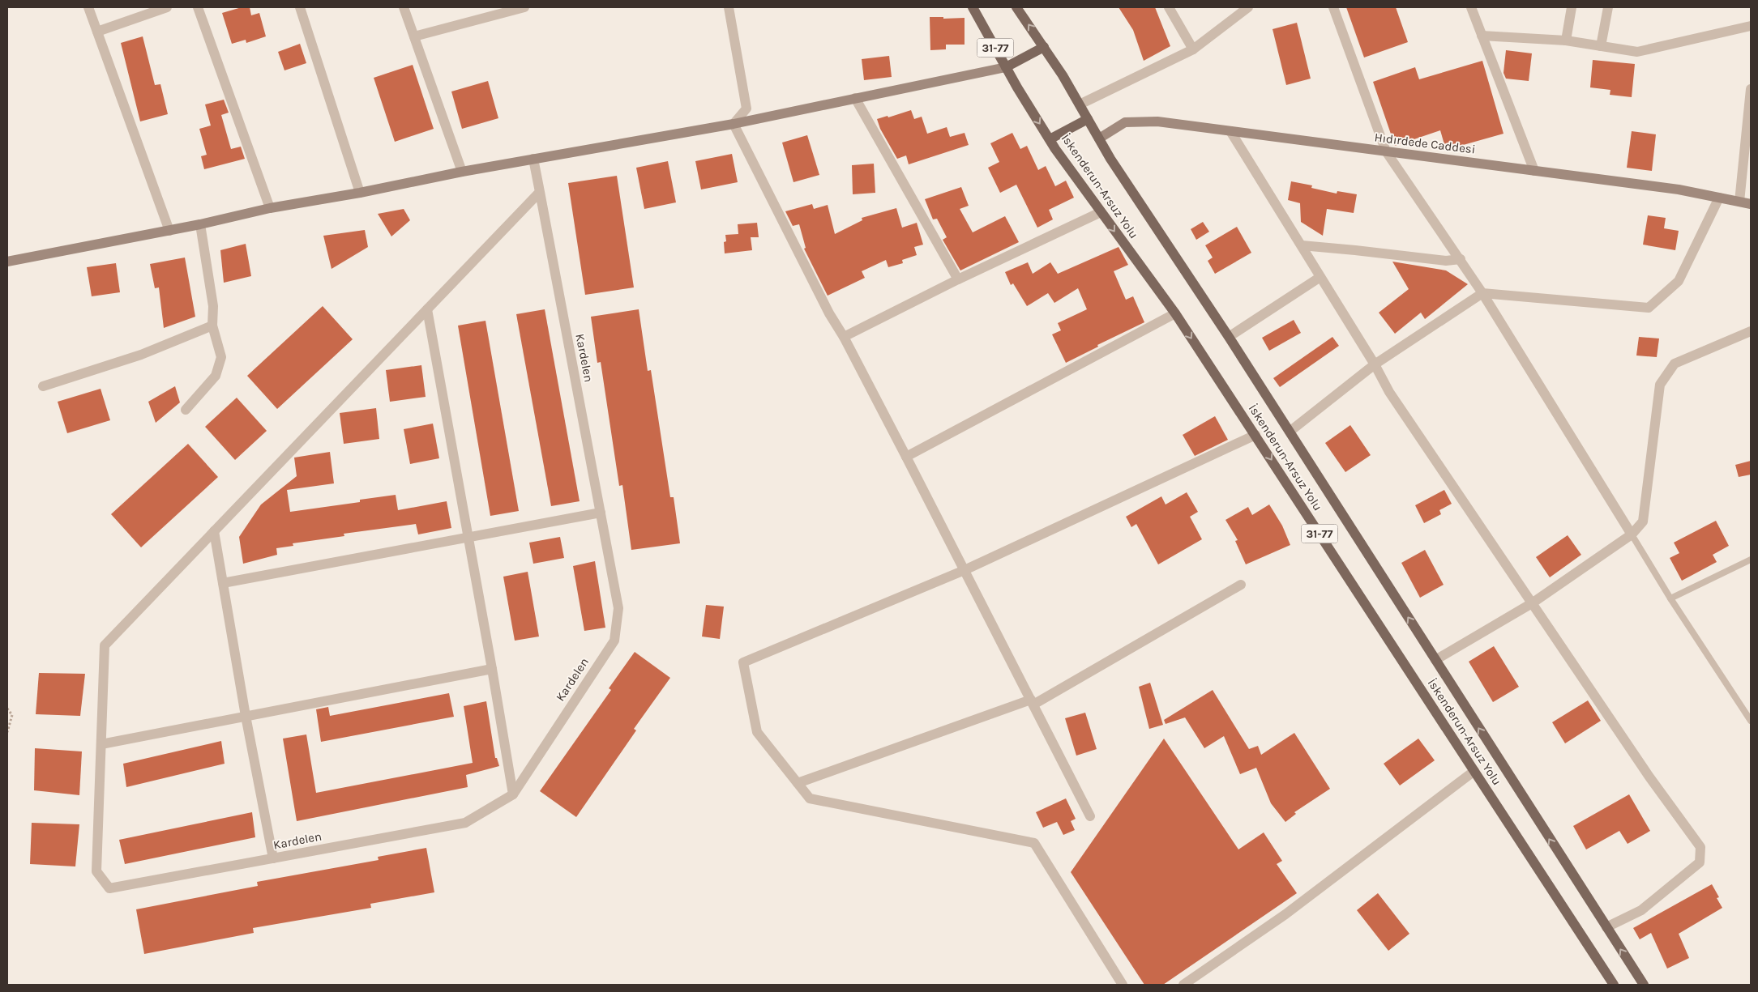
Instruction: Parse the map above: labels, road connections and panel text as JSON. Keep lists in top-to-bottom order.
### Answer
{
  "streets": {
    "main road": ["31-77", "İskenderun-Arsuz Yolu"],
    "street": ["Hıdırdede Caddesi", "Kardelen"]
  },
  "crossings": [
    ["Hıdırdede Caddesi", "İskenderun-Arsuz Yolu"]
  ]
}
